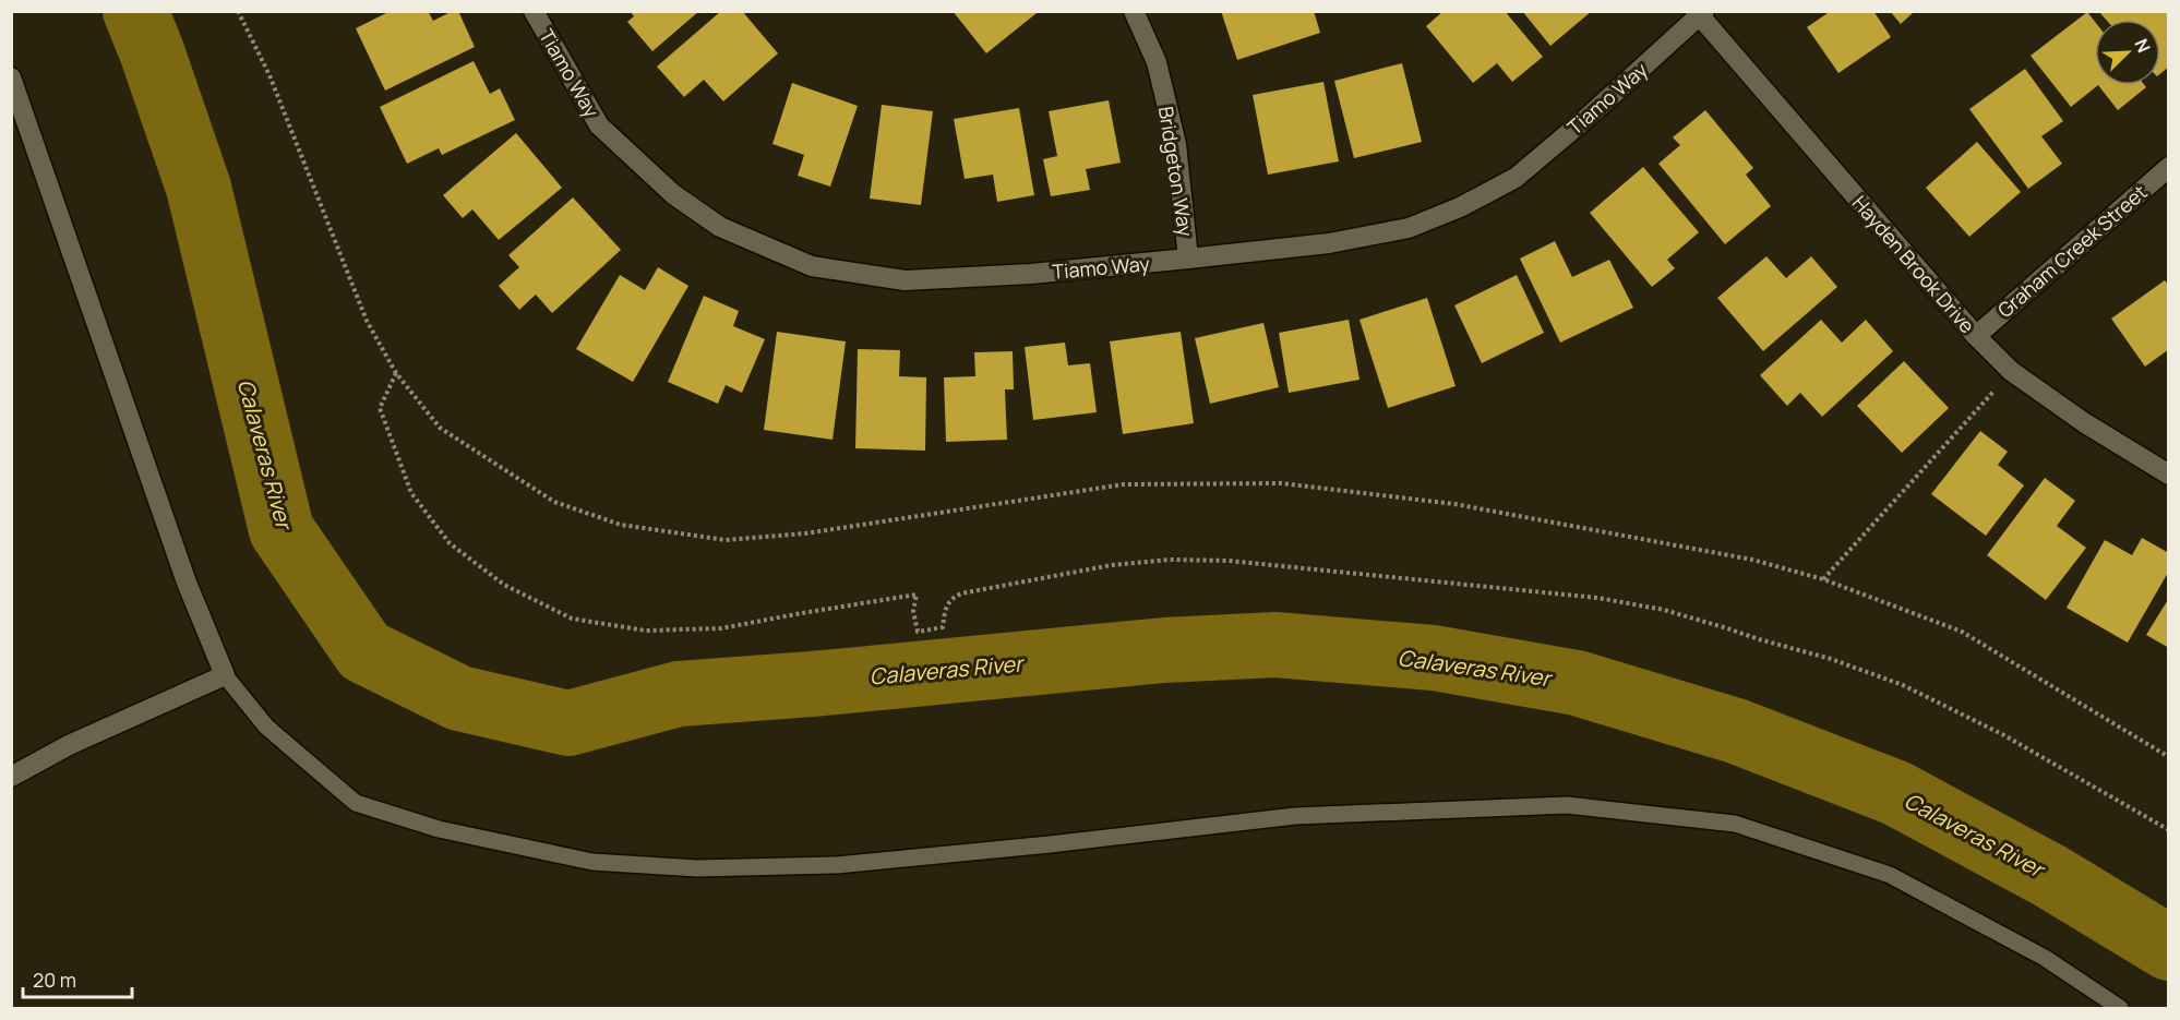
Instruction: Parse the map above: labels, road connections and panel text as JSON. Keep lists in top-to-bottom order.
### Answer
{
  "streets": {
    "street": [
      "Tiamo Way",
      "Bridgeton Way",
      "Graham Creek Street",
      "Hayden Brook Drive"
    ]
  },
  "crossings": [
    ["Tiamo Way", "Bridgeton Way"],
    ["Tiamo Way", "Hayden Brook Drive"],
    ["Graham Creek Street", "Hayden Brook Drive"]
  ],
  "water": ["Calaveras River"],
  "scale_bar": "20 m",
  "north": "top right"
}
